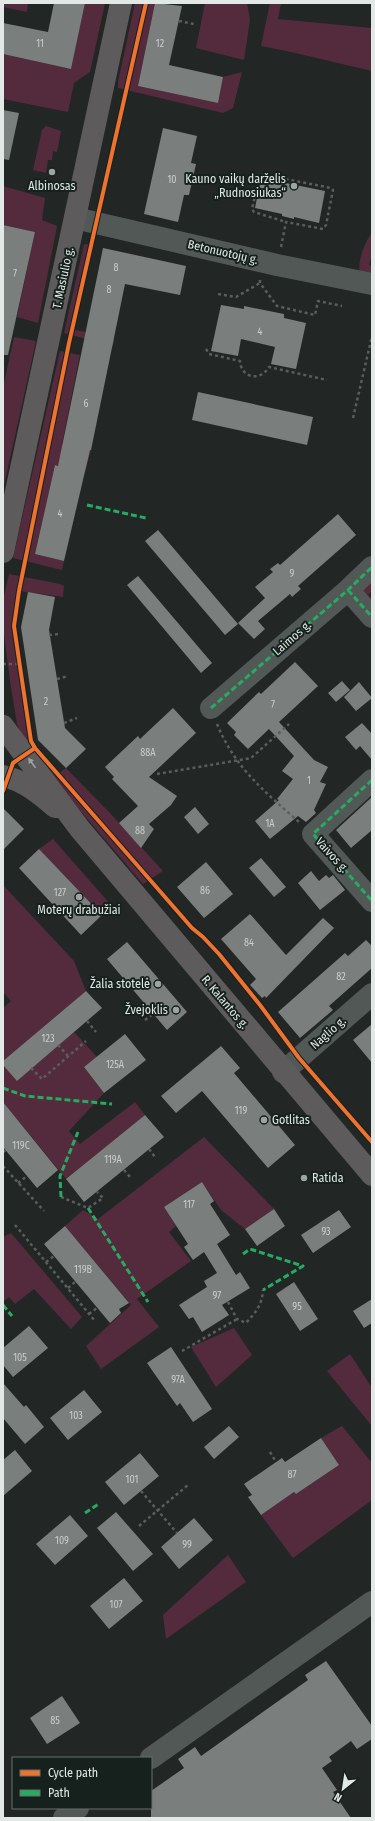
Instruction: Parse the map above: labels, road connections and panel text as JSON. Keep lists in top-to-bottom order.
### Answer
{
  "streets": {
    "main road": ["T. Masiulio g.", "R. Kalantos g."],
    "street": [
      "Betonuotojų g.",
      "Laimos g.",
      "Vaivos g.",
      "Naglio g."
    ]
  },
  "crossings": [
    ["Betonuotojų g.", "T. Masiulio g."],
    ["R. Kalantos g.", "Naglio g."]
  ],
  "places": [
    "Albinosas",
    "Kauno vaikų darželis „Rudnosiukas“",
    "Moterų drabužiai",
    "Žalia stotelė",
    "Žvejoklis",
    "Gotlitas",
    "Ratida"
  ],
  "house_numbers": [
    "11",
    "12",
    "10",
    "8",
    "7",
    "8",
    "4",
    "6",
    "4",
    "9",
    "2",
    "7",
    "88A",
    "1",
    "1A",
    "88",
    "86",
    "127",
    "84",
    "82",
    "123",
    "125A",
    "119",
    "119C",
    "119A",
    "117",
    "93",
    "119B",
    "97",
    "95",
    "105",
    "97A",
    "103",
    "87",
    "101",
    "109",
    "99",
    "107",
    "85"
  ],
  "legend": ["Cycle path", "Path"],
  "north": "bottom left"
}
